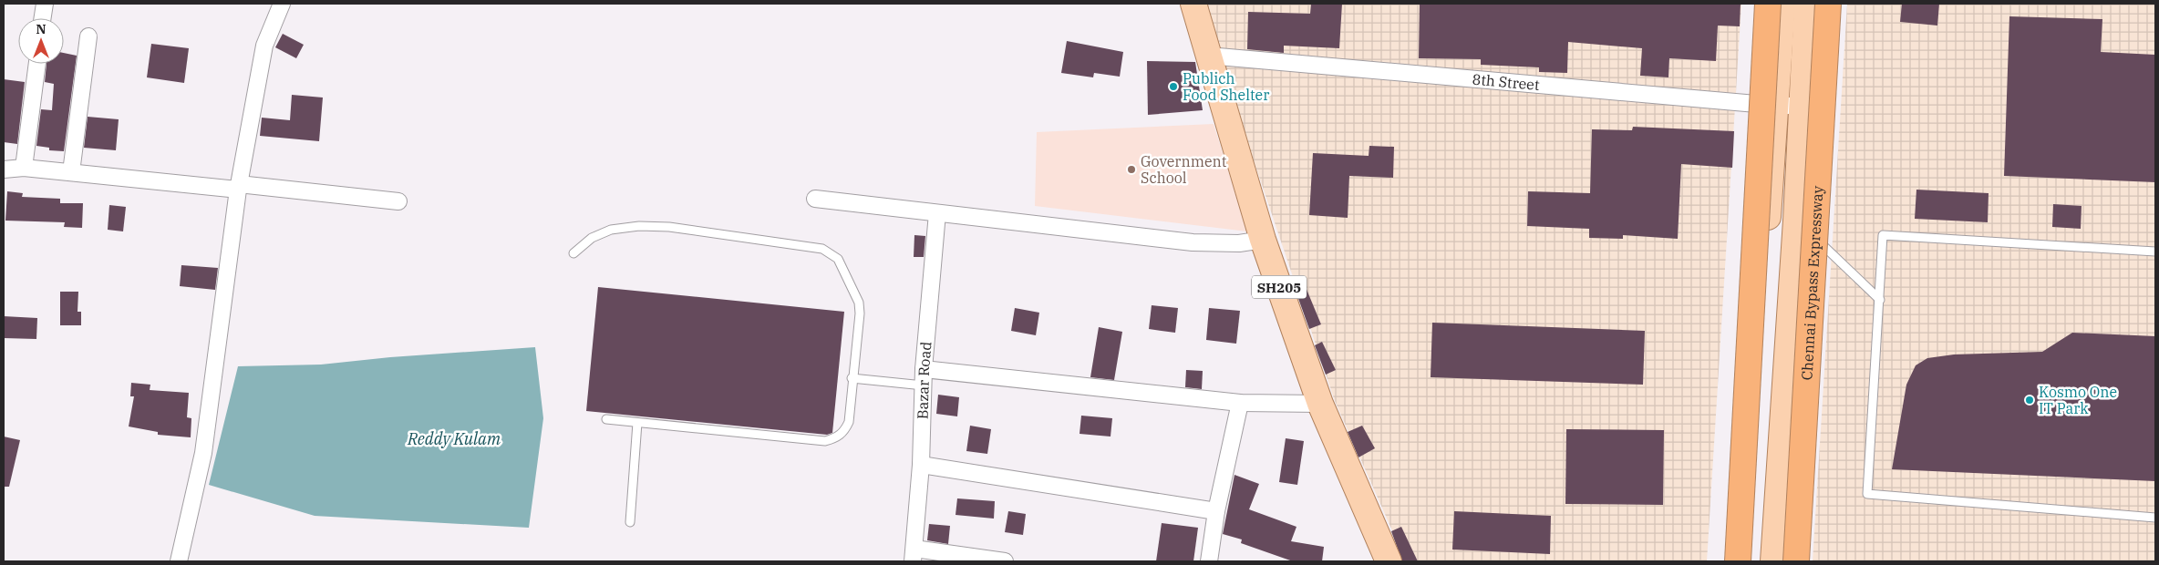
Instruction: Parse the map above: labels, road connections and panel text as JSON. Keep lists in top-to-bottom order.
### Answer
{
  "streets": {
    "highway": ["Chennai Bypass Expressway"],
    "main road": ["SH205"],
    "street": ["8th Street", "Bazar Road"]
  },
  "crossings": [
    ["8th Street", "SH205"]
  ],
  "water": ["Reddy Kulam"],
  "places": ["Publich Food Shelter", "Government School", "Kosmo One IT Park"],
  "north": "top"
}
